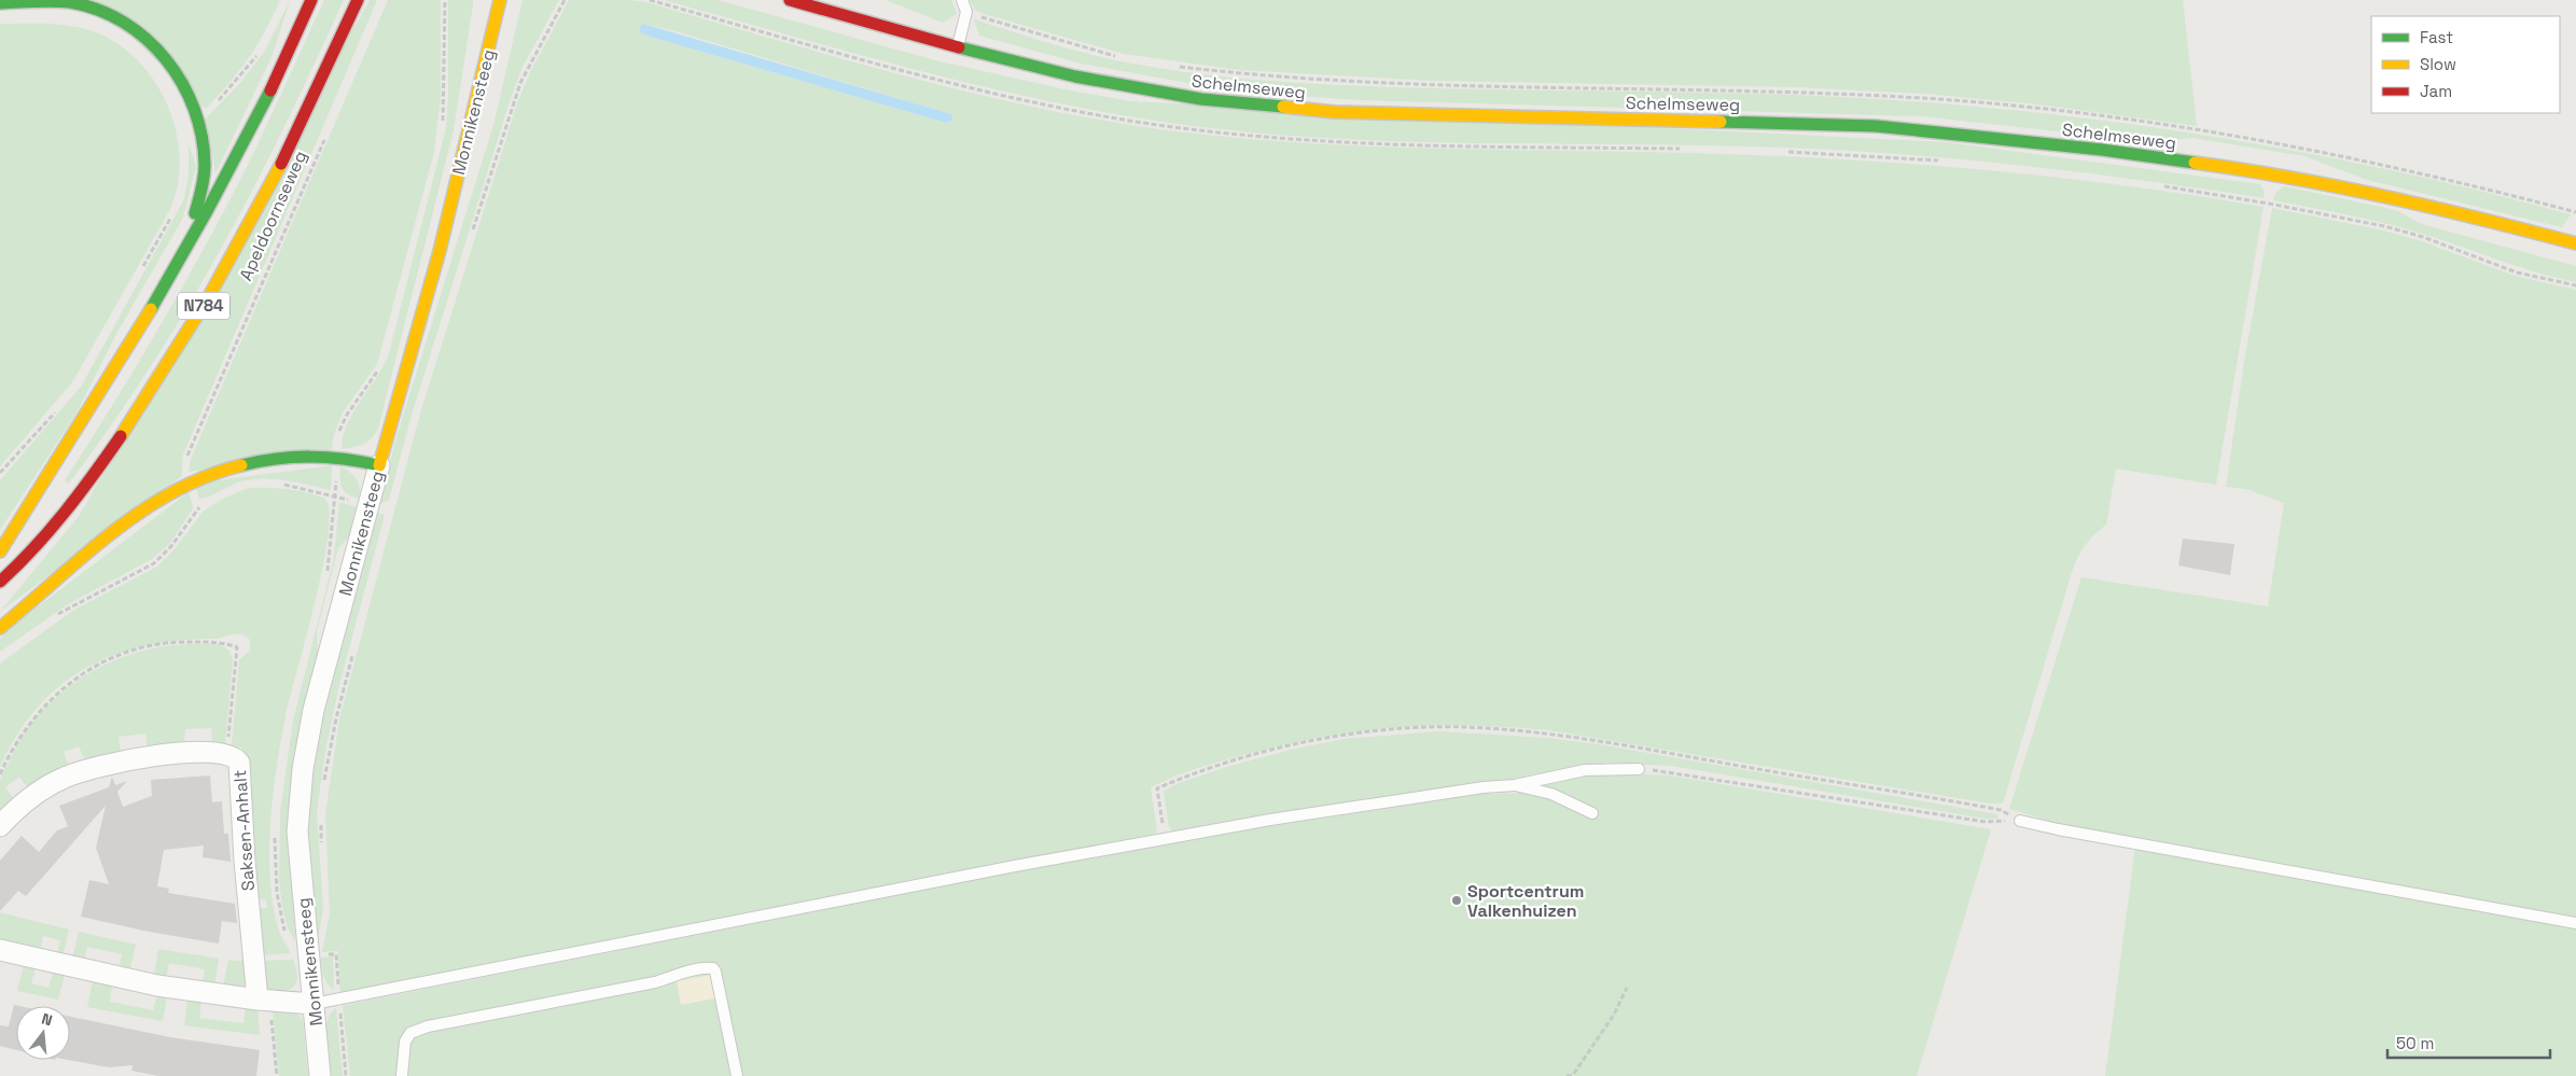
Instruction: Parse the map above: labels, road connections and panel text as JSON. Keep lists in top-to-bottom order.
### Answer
{
  "streets": {
    "main road": [
      "Schelmseweg",
      "Monnikensteeg",
      "Apeldoornseweg",
      "N784"
    ],
    "street": ["Saksen-Anhalt"]
  },
  "places": ["Sportcentrum Valkenhuizen"],
  "legend": ["Fast", "Slow", "Jam"],
  "scale_bar": "50 m",
  "north": "top"
}
